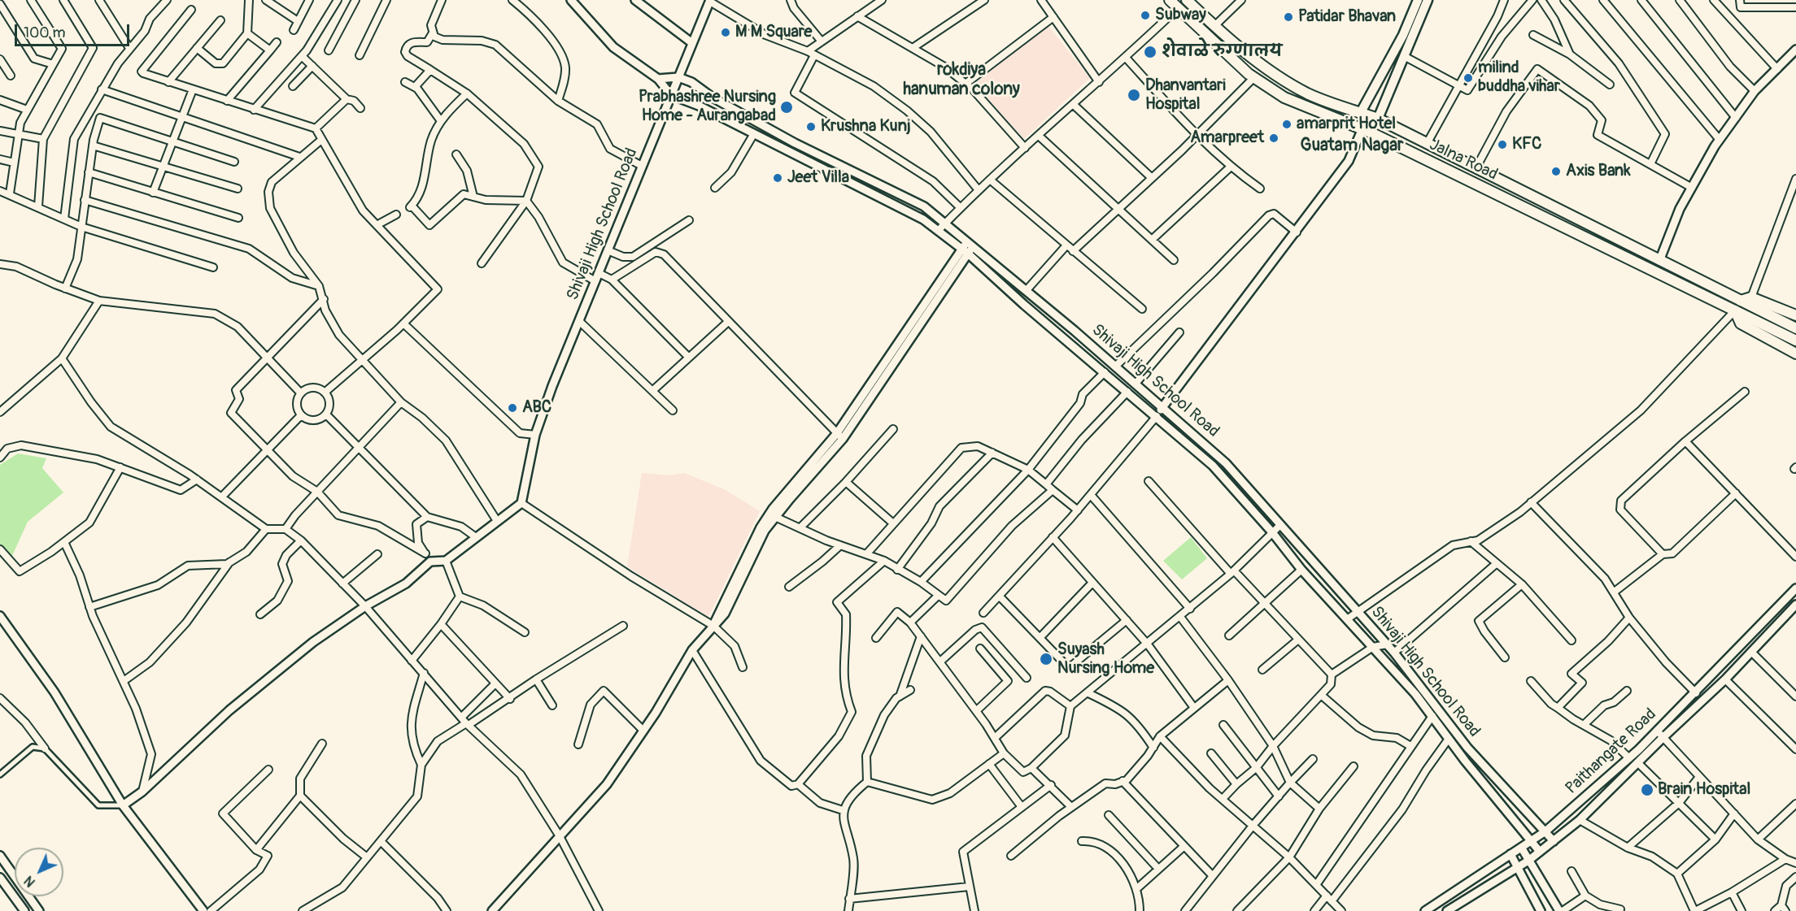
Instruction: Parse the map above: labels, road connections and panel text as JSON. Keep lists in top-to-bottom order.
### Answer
{
  "streets": {
    "main road": ["Jalna Road"],
    "street": ["Shivaji High School Road", "Paithangate Road"]
  },
  "crossings": [
    ["Shivaji High School Road", "Paithangate Road"]
  ],
  "districts": ["rokdiya hanuman colony", "Guatam Nagar"],
  "places": [
    "Subway",
    "Patidar Bhavan",
    "M M Square",
    "शेवाळे रुग्णालय",
    "milind buddha vihar",
    "Dhanvantari Hospital",
    "Prabhashree Nursing Home - Aurangabad",
    "amarprit Hotel",
    "Krushna Kunj",
    "Amarpreet",
    "KFC",
    "Axis Bank",
    "Jeet Villa",
    "ABC",
    "Suyash Nursing Home",
    "Brain Hospital"
  ],
  "scale_bar": "100 m",
  "north": "bottom left"
}
